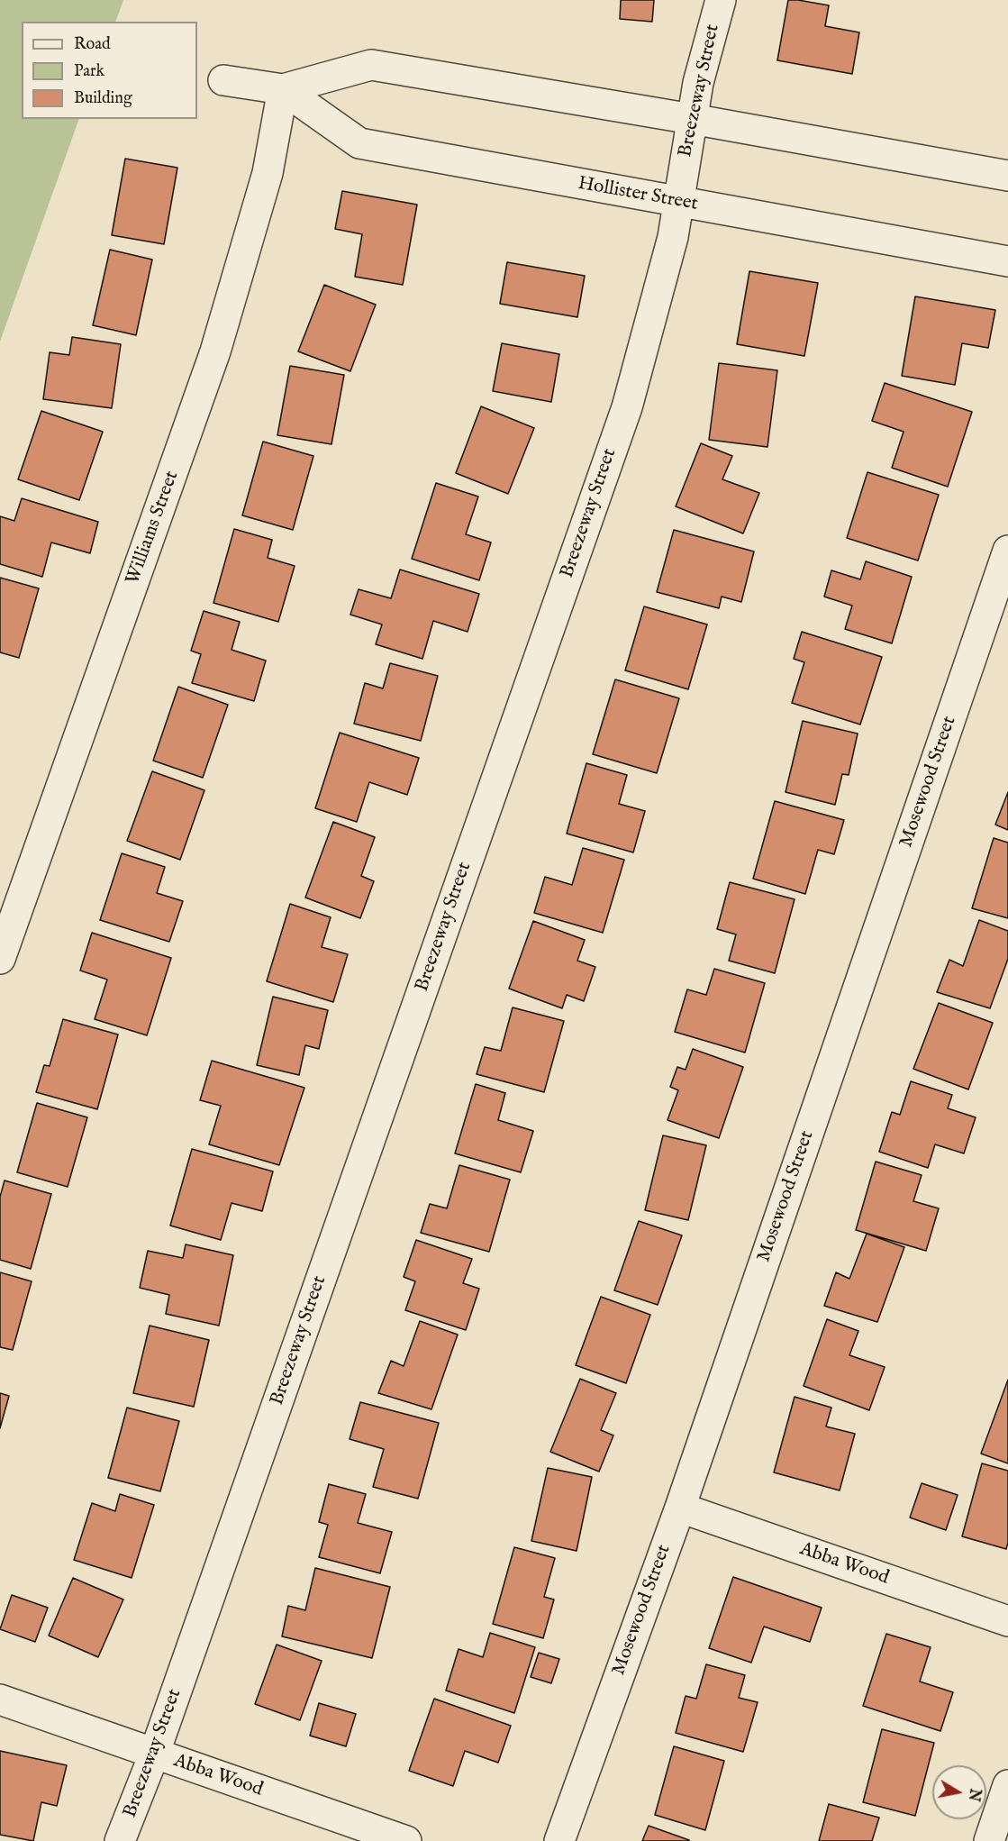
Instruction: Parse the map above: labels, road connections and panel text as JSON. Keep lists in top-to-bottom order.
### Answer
{
  "streets": {
    "street": [
      "Breezeway Street",
      "Hollister Street",
      "Williams Street",
      "Mosewood Street",
      "Abba Wood"
    ]
  },
  "crossings": [
    ["Breezeway Street", "Hollister Street"],
    ["Breezeway Street", "Abba Wood"],
    ["Hollister Street", "Williams Street"],
    ["Mosewood Street", "Abba Wood"]
  ],
  "legend": ["Road", "Park", "Building"],
  "north": "right"
}
